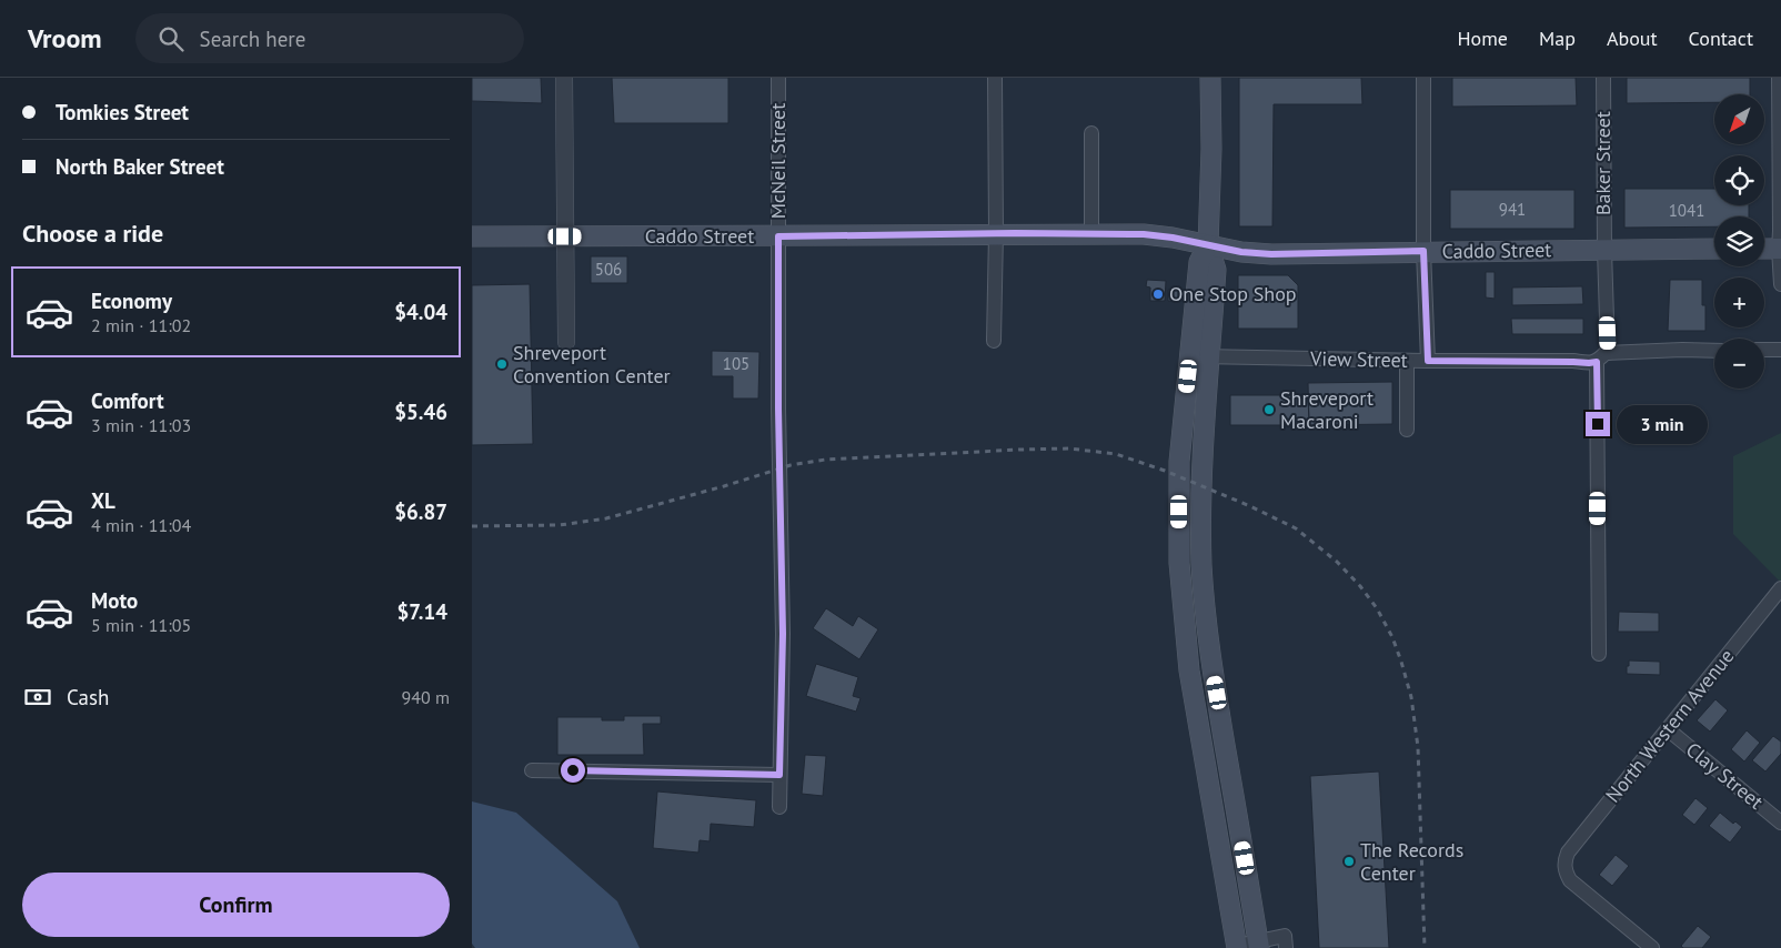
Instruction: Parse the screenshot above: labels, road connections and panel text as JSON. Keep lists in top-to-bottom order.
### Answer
{
  "streets": {
    "main road": ["Caddo Street"],
    "street": [
      "McNeil Street",
      "Baker Street",
      "View Street",
      "North Western Avenue",
      "Clay Street"
    ]
  },
  "crossings": [
    ["McNeil Street", "Caddo Street"],
    ["Baker Street", "Caddo Street"],
    ["Baker Street", "View Street"],
    ["North Western Avenue", "Clay Street"]
  ],
  "places": [
    "One Stop Shop",
    "Shreveport Convention Center",
    "Shreveport Macaroni",
    "The Records Center"
  ],
  "house_numbers": [
    "941",
    "1041",
    "506",
    "105"
  ],
  "north": "bottom left",
  "page": {
    "header": "Vroom",
    "search": "Search here",
    "nav": [
      "Home",
      "Map",
      "About",
      "Contact"
    ],
    "banner": ["Tomkies Street", "North Baker Street"],
    "map_buttons": ["+", "−"],
    "heading": "Choose a ride",
    "list": [
      {
        "name": "Economy",
        "note": "2 min · 11:02",
        "value": "$4.04"
      },
      {
        "name": "Comfort",
        "note": "3 min · 11:03",
        "value": "$5.46"
      },
      {
        "name": "XL",
        "note": "4 min · 11:04",
        "value": "$6.87"
      },
      {
        "name": "Moto",
        "note": "5 min · 11:05",
        "value": "$7.14"
      }
    ],
    "bubble": "3 min",
    "pay": ["Cash", "940 m"],
    "buttons": "Confirm"
  }
}
